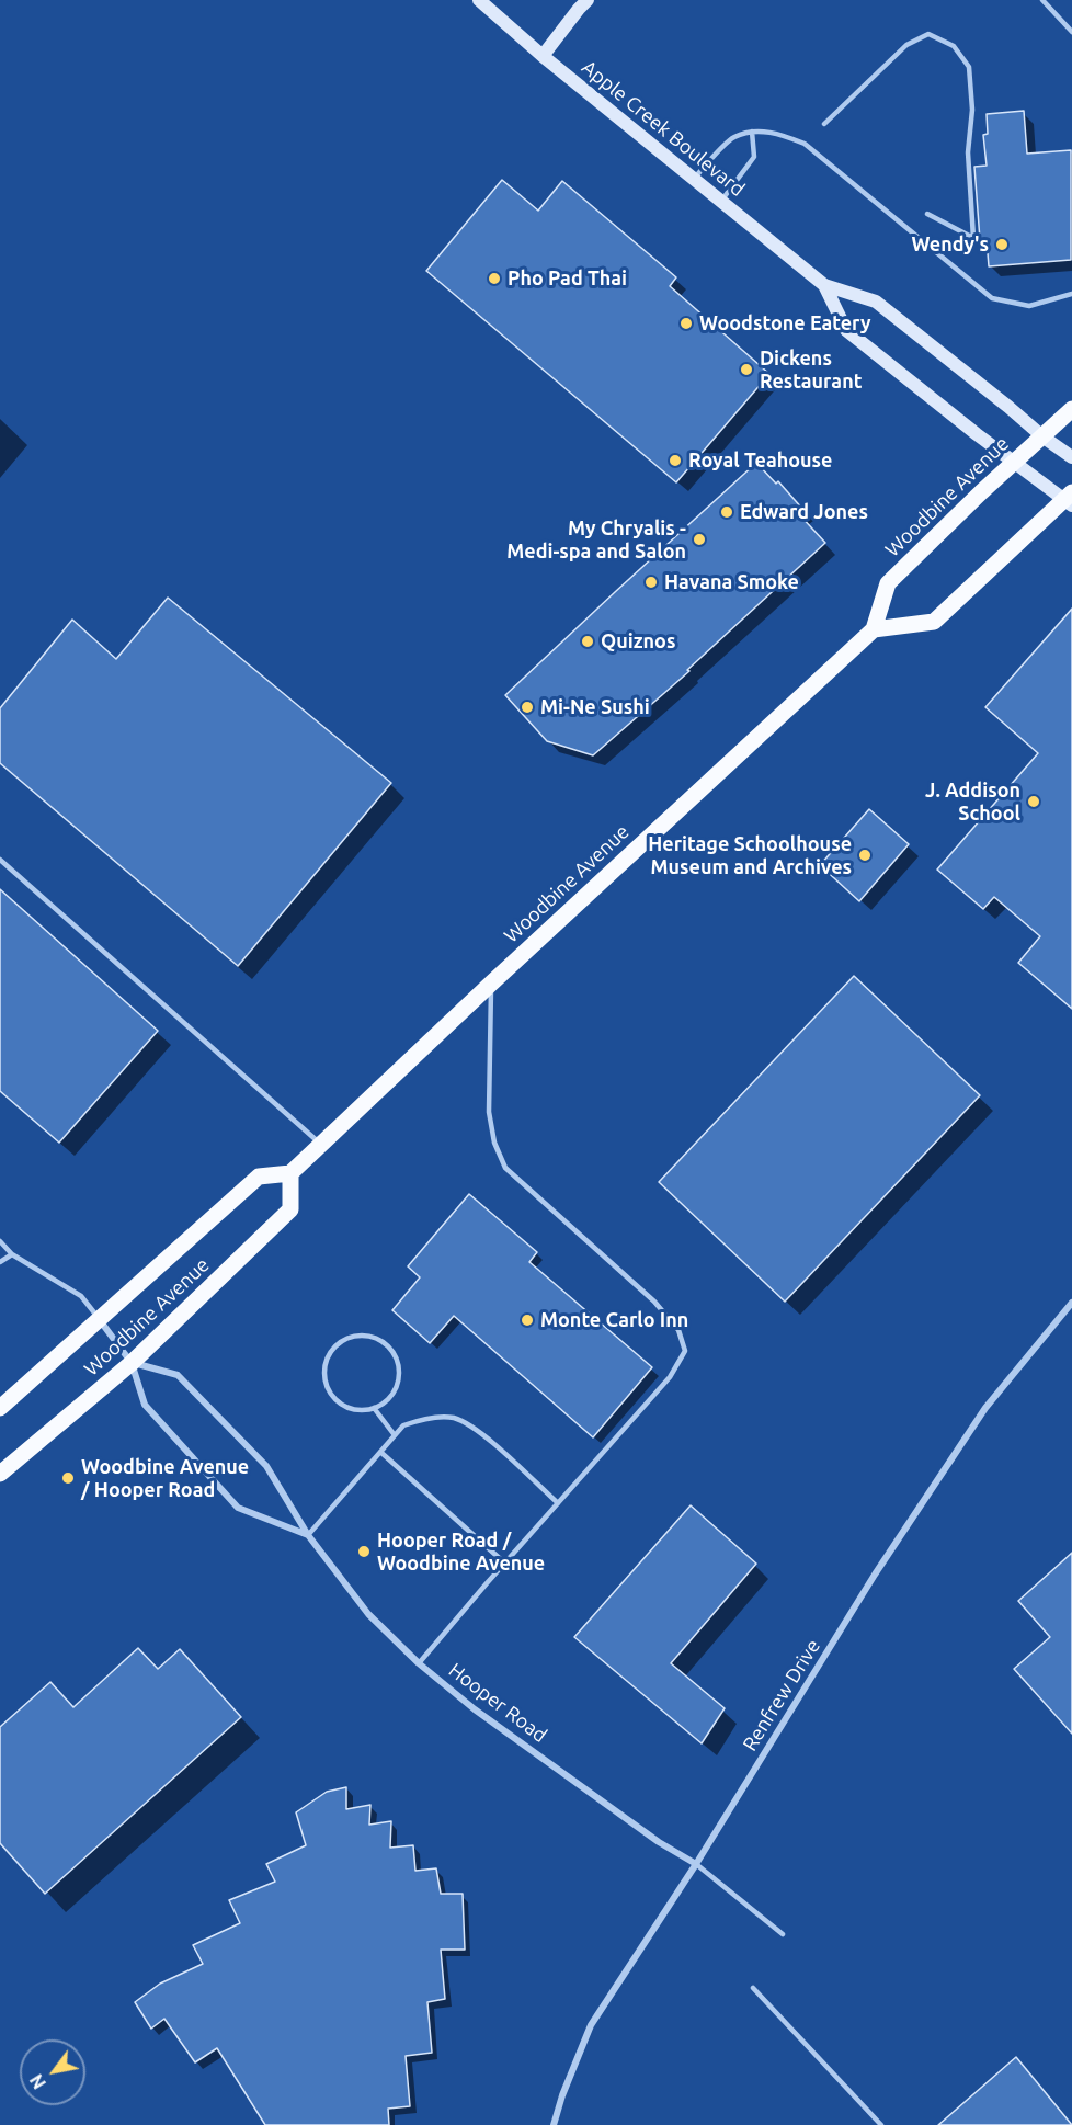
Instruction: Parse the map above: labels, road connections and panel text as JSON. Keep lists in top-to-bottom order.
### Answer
{
  "streets": {
    "main road": ["Apple Creek Boulevard", "Woodbine Avenue"],
    "street": ["Renfrew Drive", "Hooper Road"]
  },
  "crossings": [
    ["Apple Creek Boulevard", "Woodbine Avenue"],
    ["Woodbine Avenue", "Hooper Road"],
    ["Renfrew Drive", "Hooper Road"]
  ],
  "places": [
    "Wendy's",
    "Pho Pad Thai",
    "Woodstone Eatery",
    "Dickens Restaurant",
    "Royal Teahouse",
    "Edward Jones",
    "My Chryalis - Medi-spa and Salon",
    "Havana Smoke",
    "Quiznos",
    "Mi-Ne Sushi",
    "J. Addison School",
    "Heritage Schoolhouse Museum and Archives",
    "Monte Carlo Inn",
    "Woodbine Avenue / Hooper Road",
    "Hooper Road / Woodbine Avenue"
  ],
  "north": "bottom left"
}
